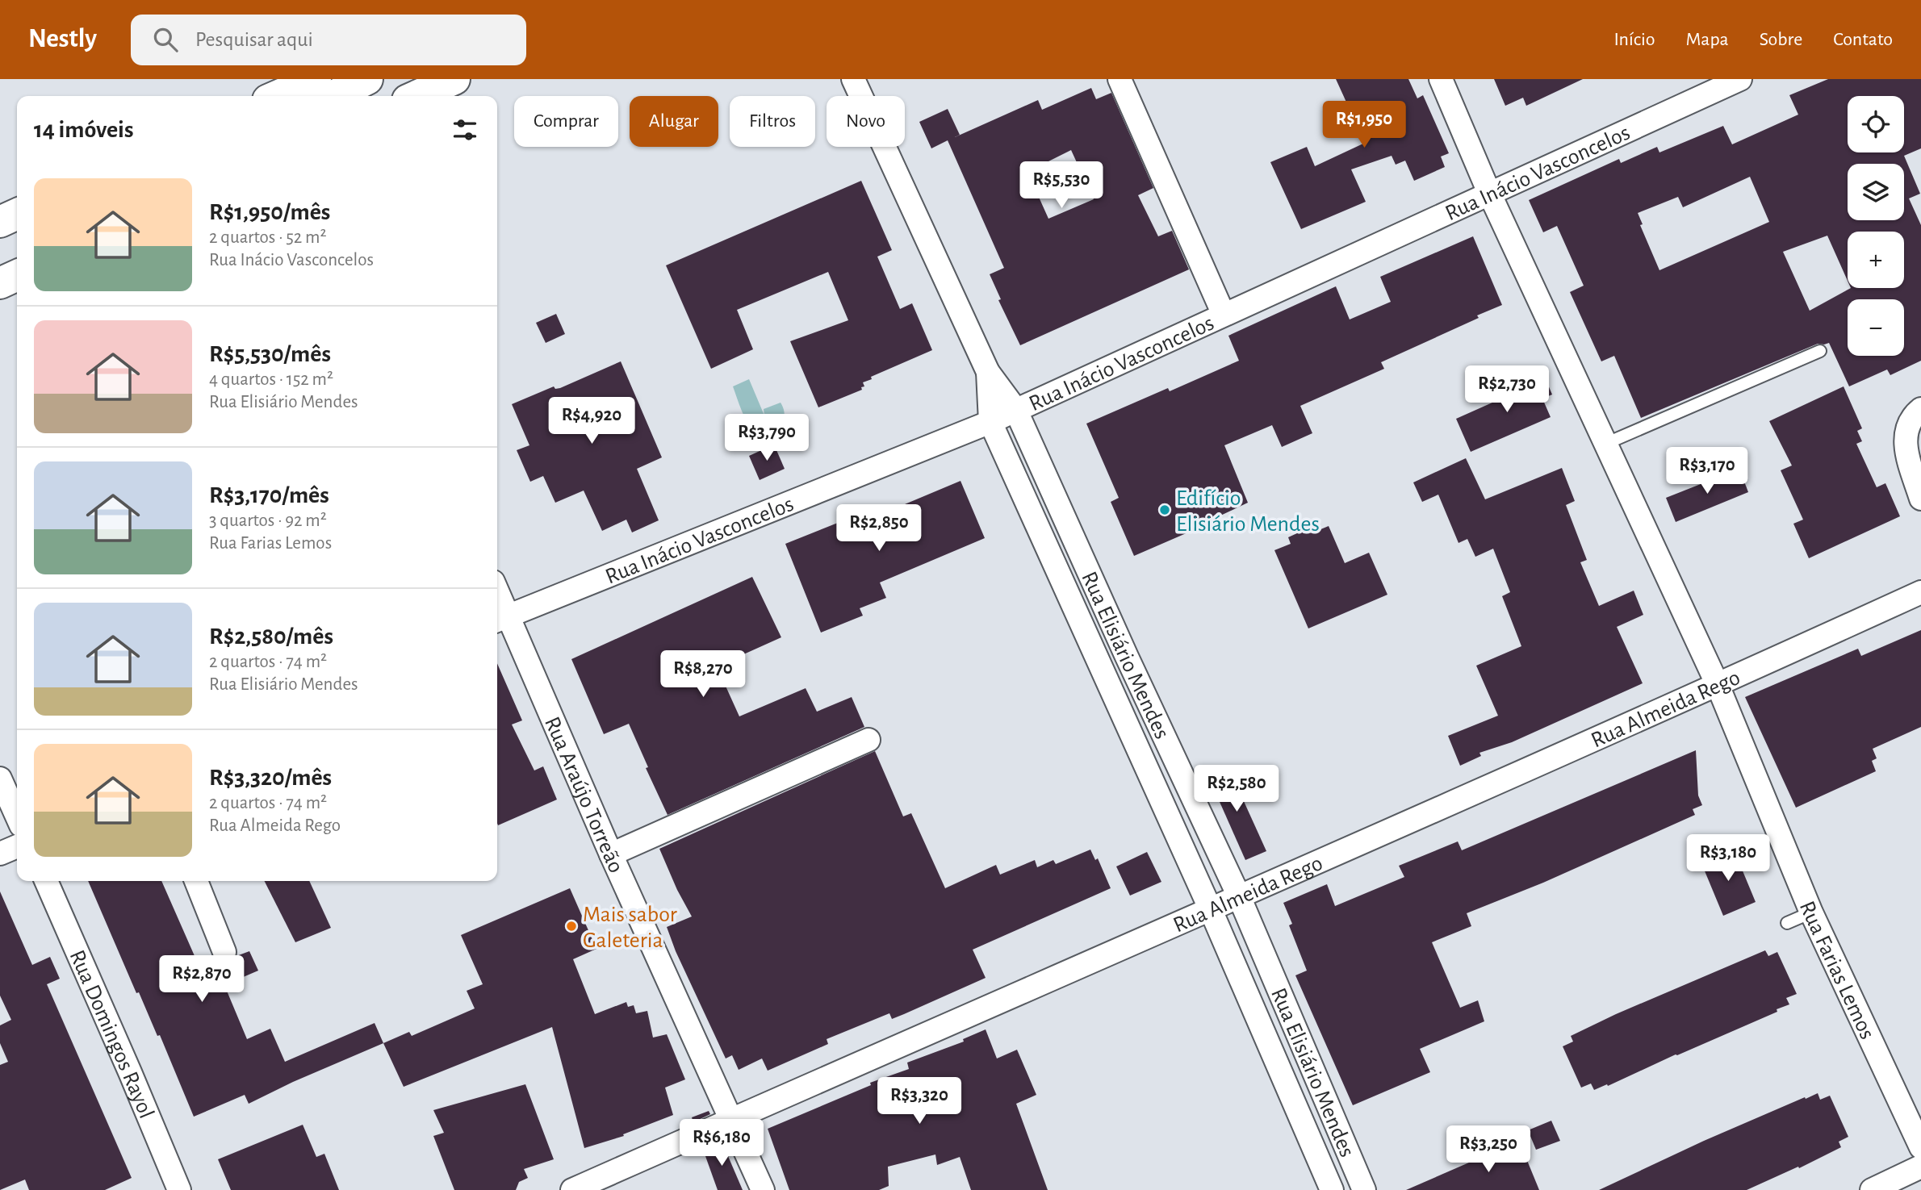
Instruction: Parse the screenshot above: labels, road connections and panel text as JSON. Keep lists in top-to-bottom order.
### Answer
{
  "streets": {
    "street": [
      "Rua Inácio Vasconcelos",
      "Rua Elisiário Mendes",
      "Rua Almeida Rego",
      "Rua Araújo Torreão",
      "Rua Farias Lemos",
      "Rua Domingos Rayol"
    ]
  },
  "crossings": [
    ["Rua Inácio Vasconcelos", "Rua Elisiário Mendes"],
    ["Rua Inácio Vasconcelos", "Rua Araújo Torreão"],
    ["Rua Inácio Vasconcelos", "Rua Farias Lemos"],
    ["Rua Elisiário Mendes", "Rua Almeida Rego"],
    ["Rua Almeida Rego", "Rua Araújo Torreão"],
    ["Rua Almeida Rego", "Rua Farias Lemos"]
  ],
  "places": ["Edifício Elisiário Mendes", "Mais sabor Galeteria"],
  "page": {
    "header": "Nestly",
    "search": "Pesquisar aqui",
    "nav": [
      "Início",
      "Mapa",
      "Sobre",
      "Contato"
    ],
    "map_buttons": ["+", "−"],
    "chip": [
      "Comprar",
      "Alugar",
      "Filtros",
      "Novo"
    ],
    "heading": "14 imóveis",
    "price": [
      "R$1,950",
      "R$5,530",
      "R$2,730",
      "R$4,920",
      "R$3,790",
      "R$3,170",
      "R$2,850",
      "R$8,270",
      "R$2,580",
      "R$3,180",
      "R$2,870",
      "R$3,320",
      "R$6,180",
      "R$3,250"
    ],
    "list": [
      {
        "name": "R$1,950/mês",
        "note": "2 quartos · 52 m² · Rua Inácio Vasconcelos"
      },
      {
        "name": "R$5,530/mês",
        "note": "4 quartos · 152 m² · Rua Elisiário Mendes"
      },
      {
        "name": "R$3,170/mês",
        "note": "3 quartos · 92 m² · Rua Farias Lemos"
      },
      {
        "name": "R$2,580/mês",
        "note": "2 quartos · 74 m² · Rua Elisiário Mendes"
      },
      {
        "name": "R$3,320/mês",
        "note": "2 quartos · 74 m² · Rua Almeida Rego"
      }
    ]
  }
}
